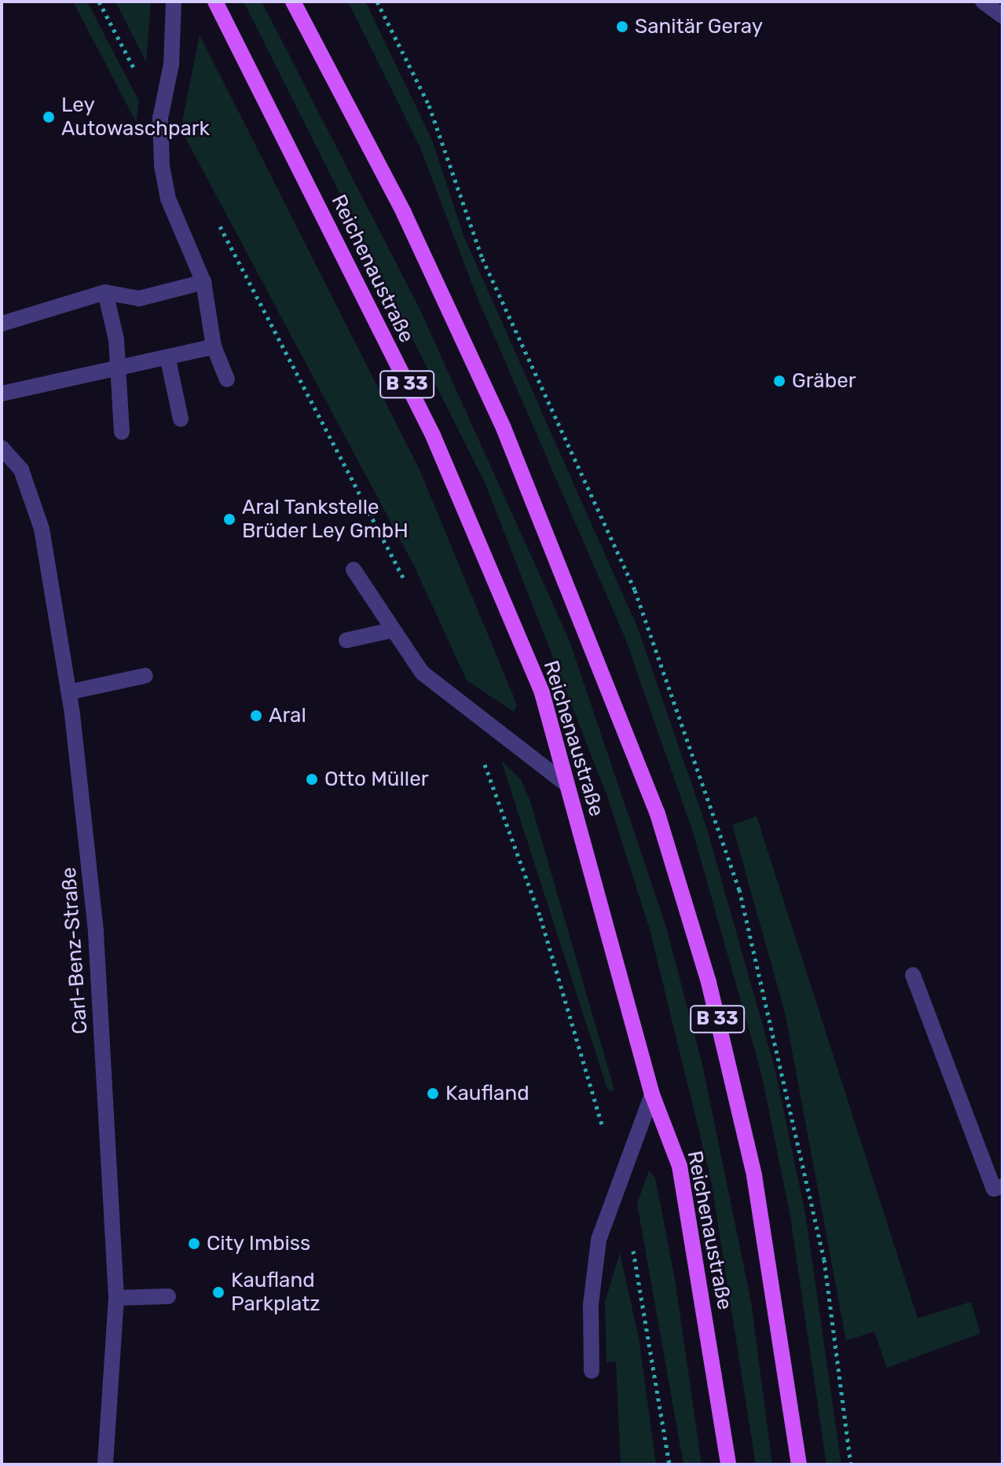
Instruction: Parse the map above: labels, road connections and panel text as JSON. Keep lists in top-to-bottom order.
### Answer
{
  "streets": {
    "main road": ["Reichenaustraße", "B 33"],
    "street": ["Carl-Benz-Straße"]
  },
  "places": [
    "Sanitär Geray",
    "Ley Autowaschpark",
    "Gräber",
    "Aral Tankstelle Brüder Ley GmbH",
    "Aral",
    "Otto Müller",
    "Kaufland",
    "City Imbiss",
    "Kaufland Parkplatz"
  ]
}
